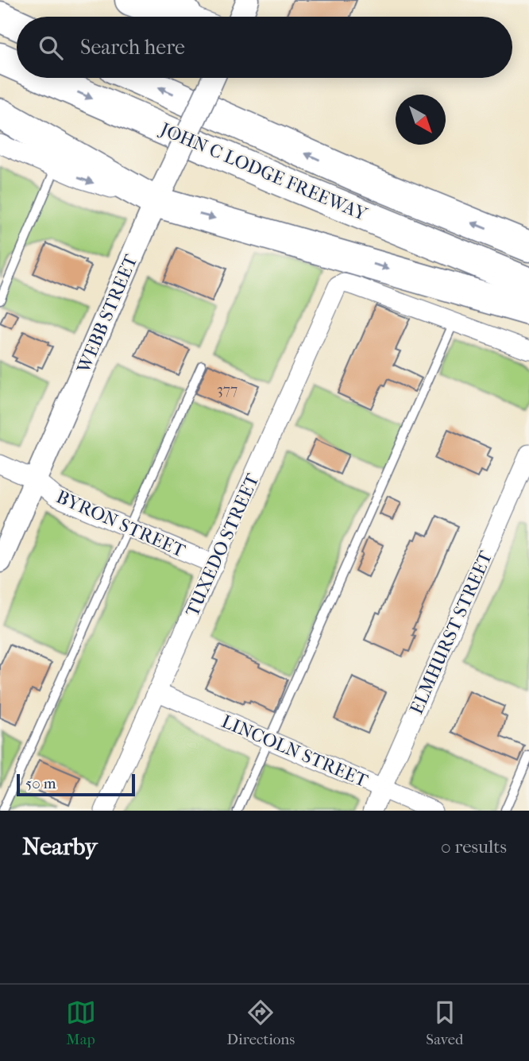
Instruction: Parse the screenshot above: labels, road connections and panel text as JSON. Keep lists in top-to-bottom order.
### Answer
{
  "streets": {
    "highway": ["JOHN C LODGE FREEWAY"],
    "street": [
      "WEBB STREET",
      "BYRON STREET",
      "TUXEDO STREET",
      "ELMHURST STREET",
      "LINCOLN STREET"
    ]
  },
  "crossings": [
    ["WEBB STREET", "BYRON STREET"],
    ["BYRON STREET", "TUXEDO STREET"],
    ["TUXEDO STREET", "LINCOLN STREET"],
    ["ELMHURST STREET", "LINCOLN STREET"]
  ],
  "house_numbers": ["377"],
  "scale_bar": "50 m",
  "north": "bottom right",
  "page": {
    "search": "Search here",
    "scale": "50 m",
    "heading": ["Nearby", "0 results"],
    "nav": ["Map", "Directions", "Saved"]
  }
}
